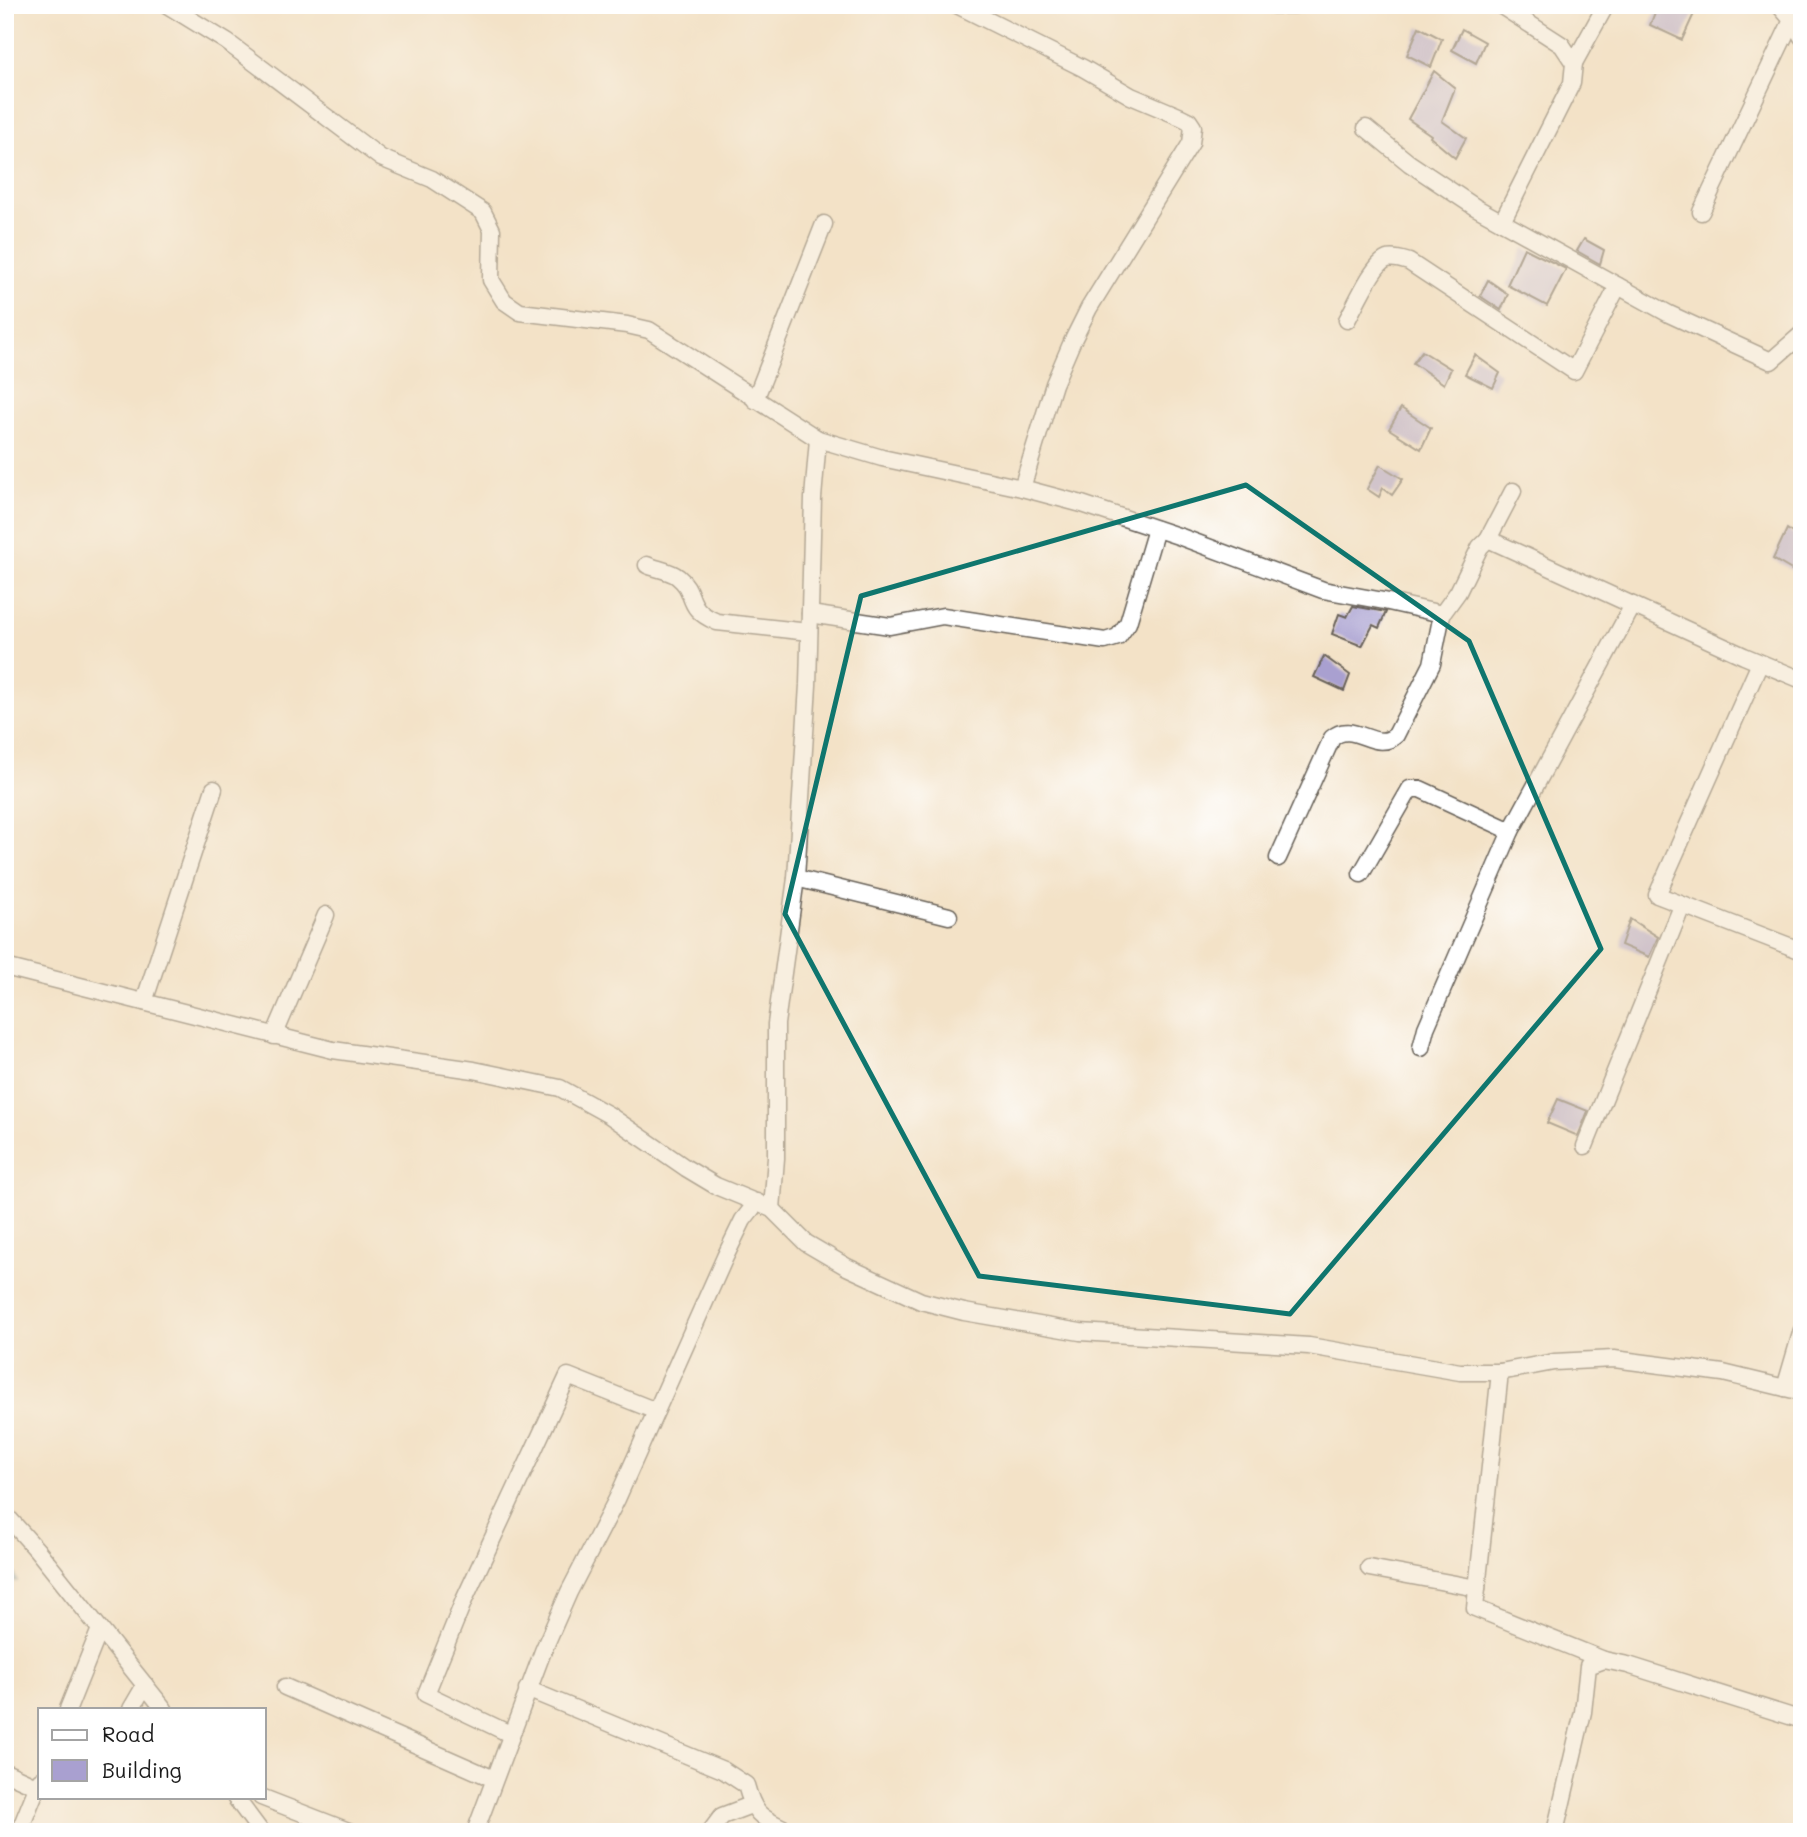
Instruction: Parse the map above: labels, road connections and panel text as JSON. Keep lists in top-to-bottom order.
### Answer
{
  "legend": ["Road", "Building"]
}
